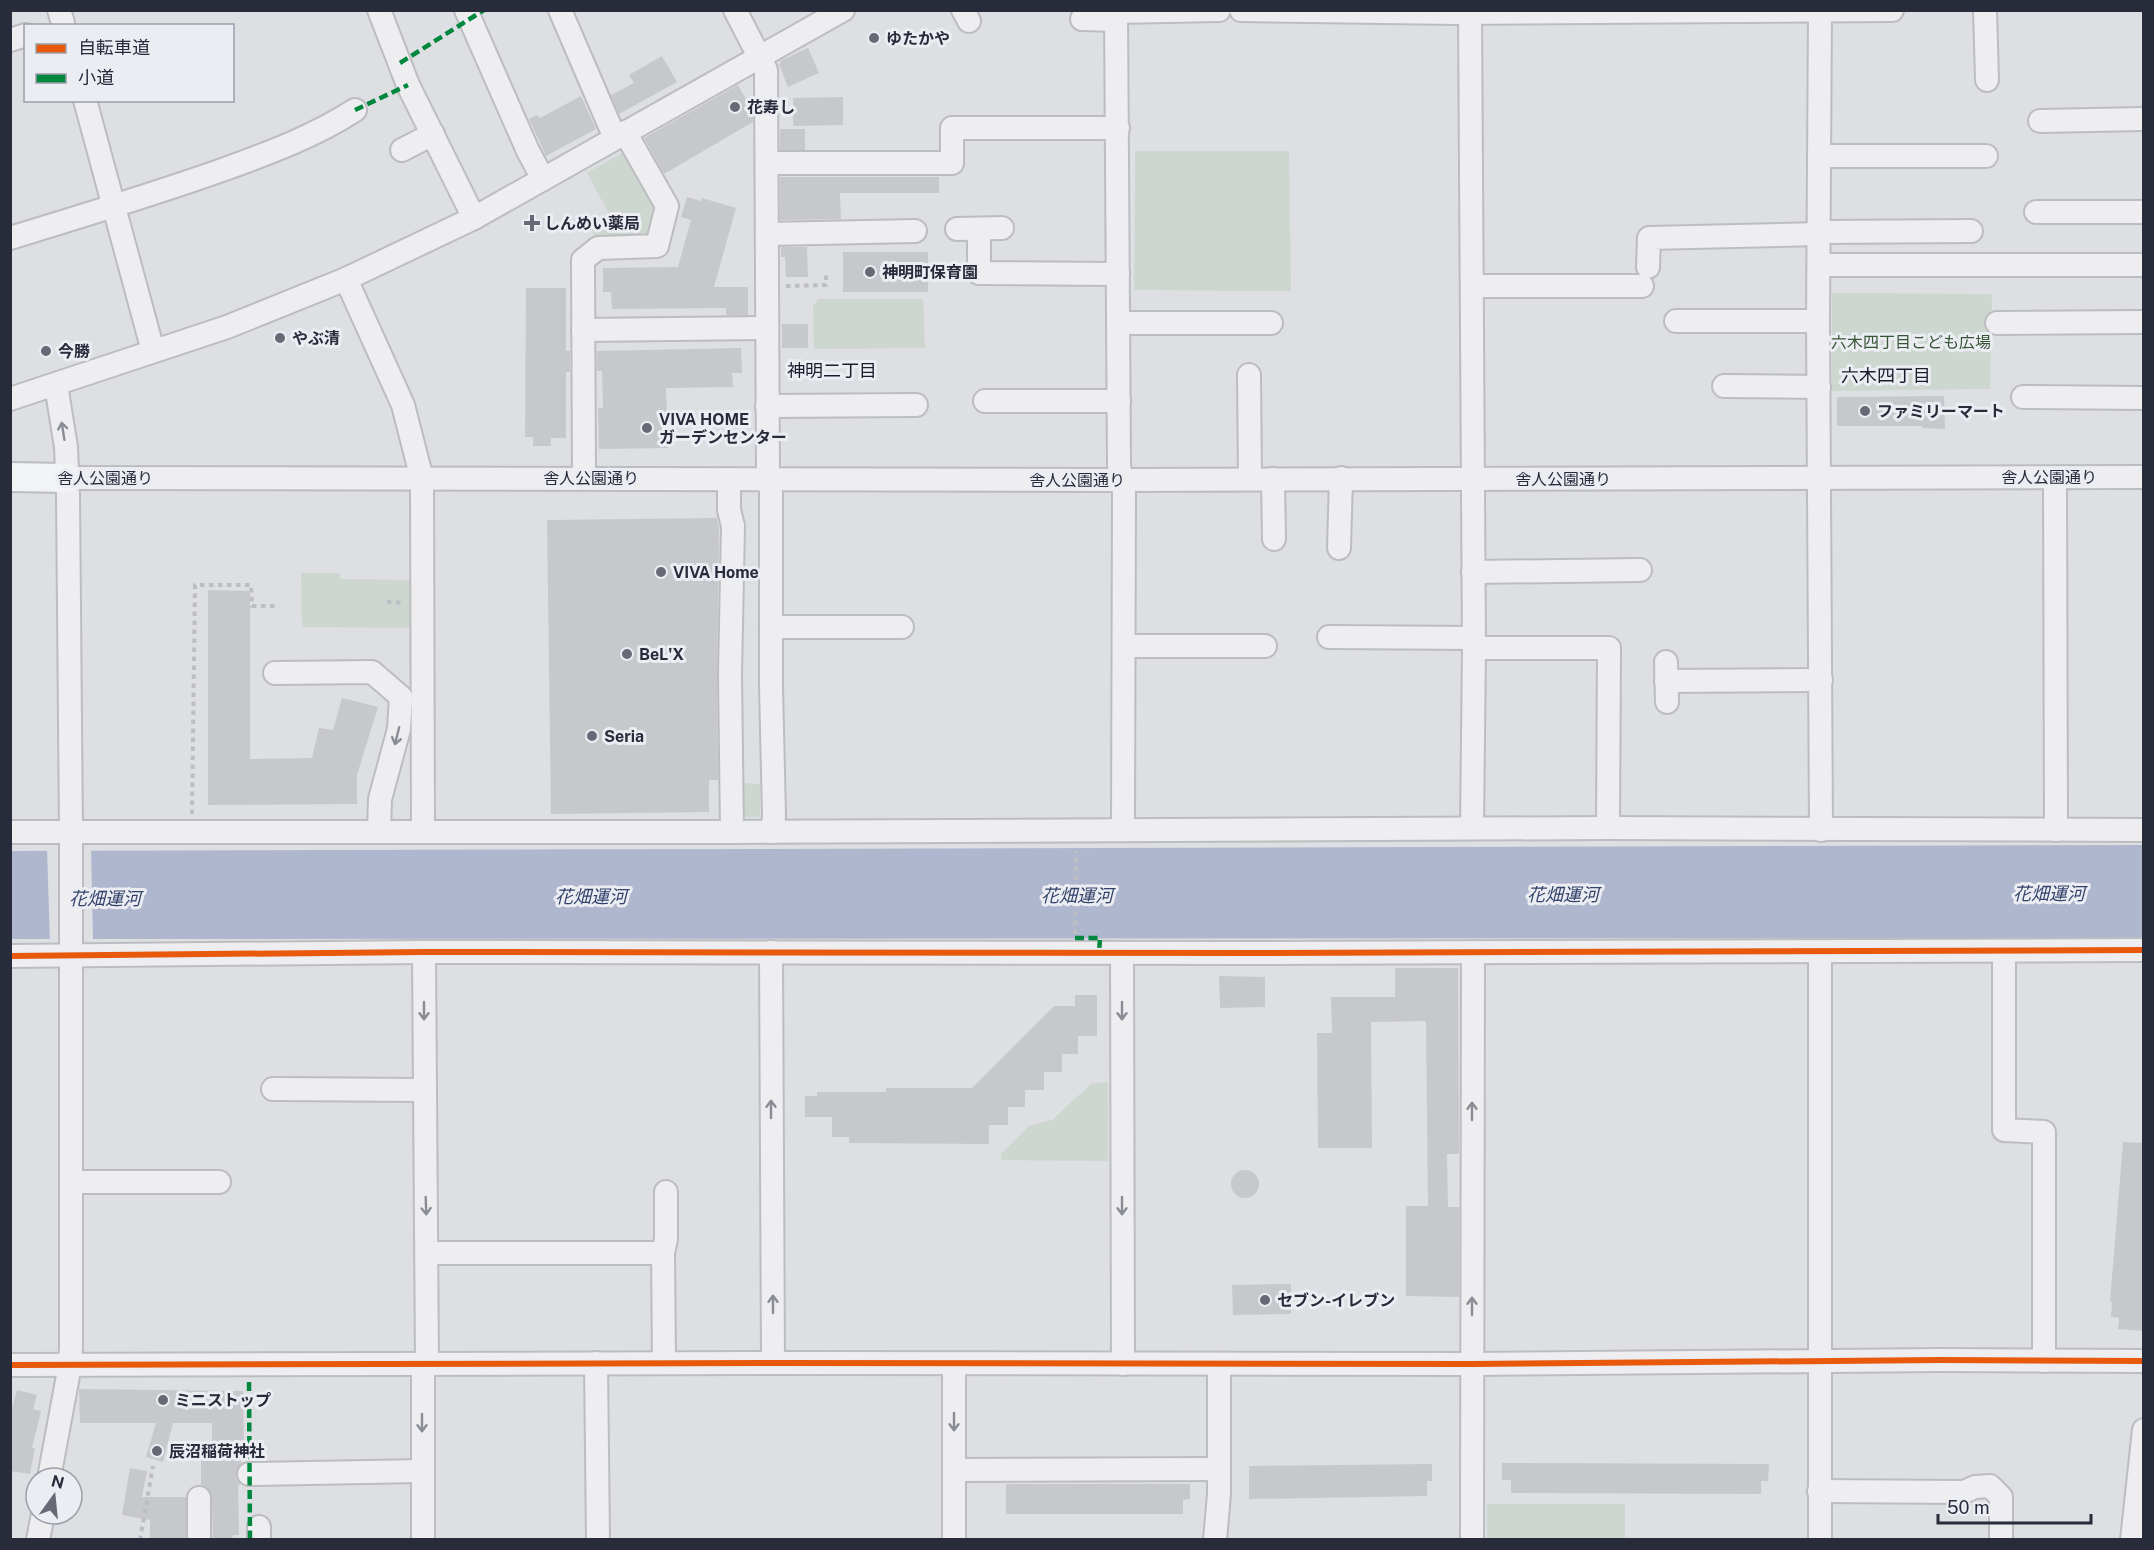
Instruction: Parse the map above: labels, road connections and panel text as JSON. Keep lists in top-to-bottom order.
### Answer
{
  "streets": {
    "main road": ["舎人公園通り"]
  },
  "districts": ["神明二丁目", "六木四丁目"],
  "water": ["花畑運河"],
  "parks": ["六木四丁目こども広場"],
  "places": {
    "other": [
      "ゆたかや",
      "花寿し",
      "神明町保育園",
      "やぶ清",
      "今勝",
      "ファミリーマート",
      "VIVA HOME ガーデンセンター",
      "VIVA Home",
      "BeL'X",
      "Seria",
      "セブン-イレブン",
      "ミニストップ",
      "辰沼稲荷神社"
    ],
    "health": ["しんめい薬局"]
  },
  "legend": ["自転車道", "小道"],
  "scale_bar": "50 m",
  "north": "top"
}
